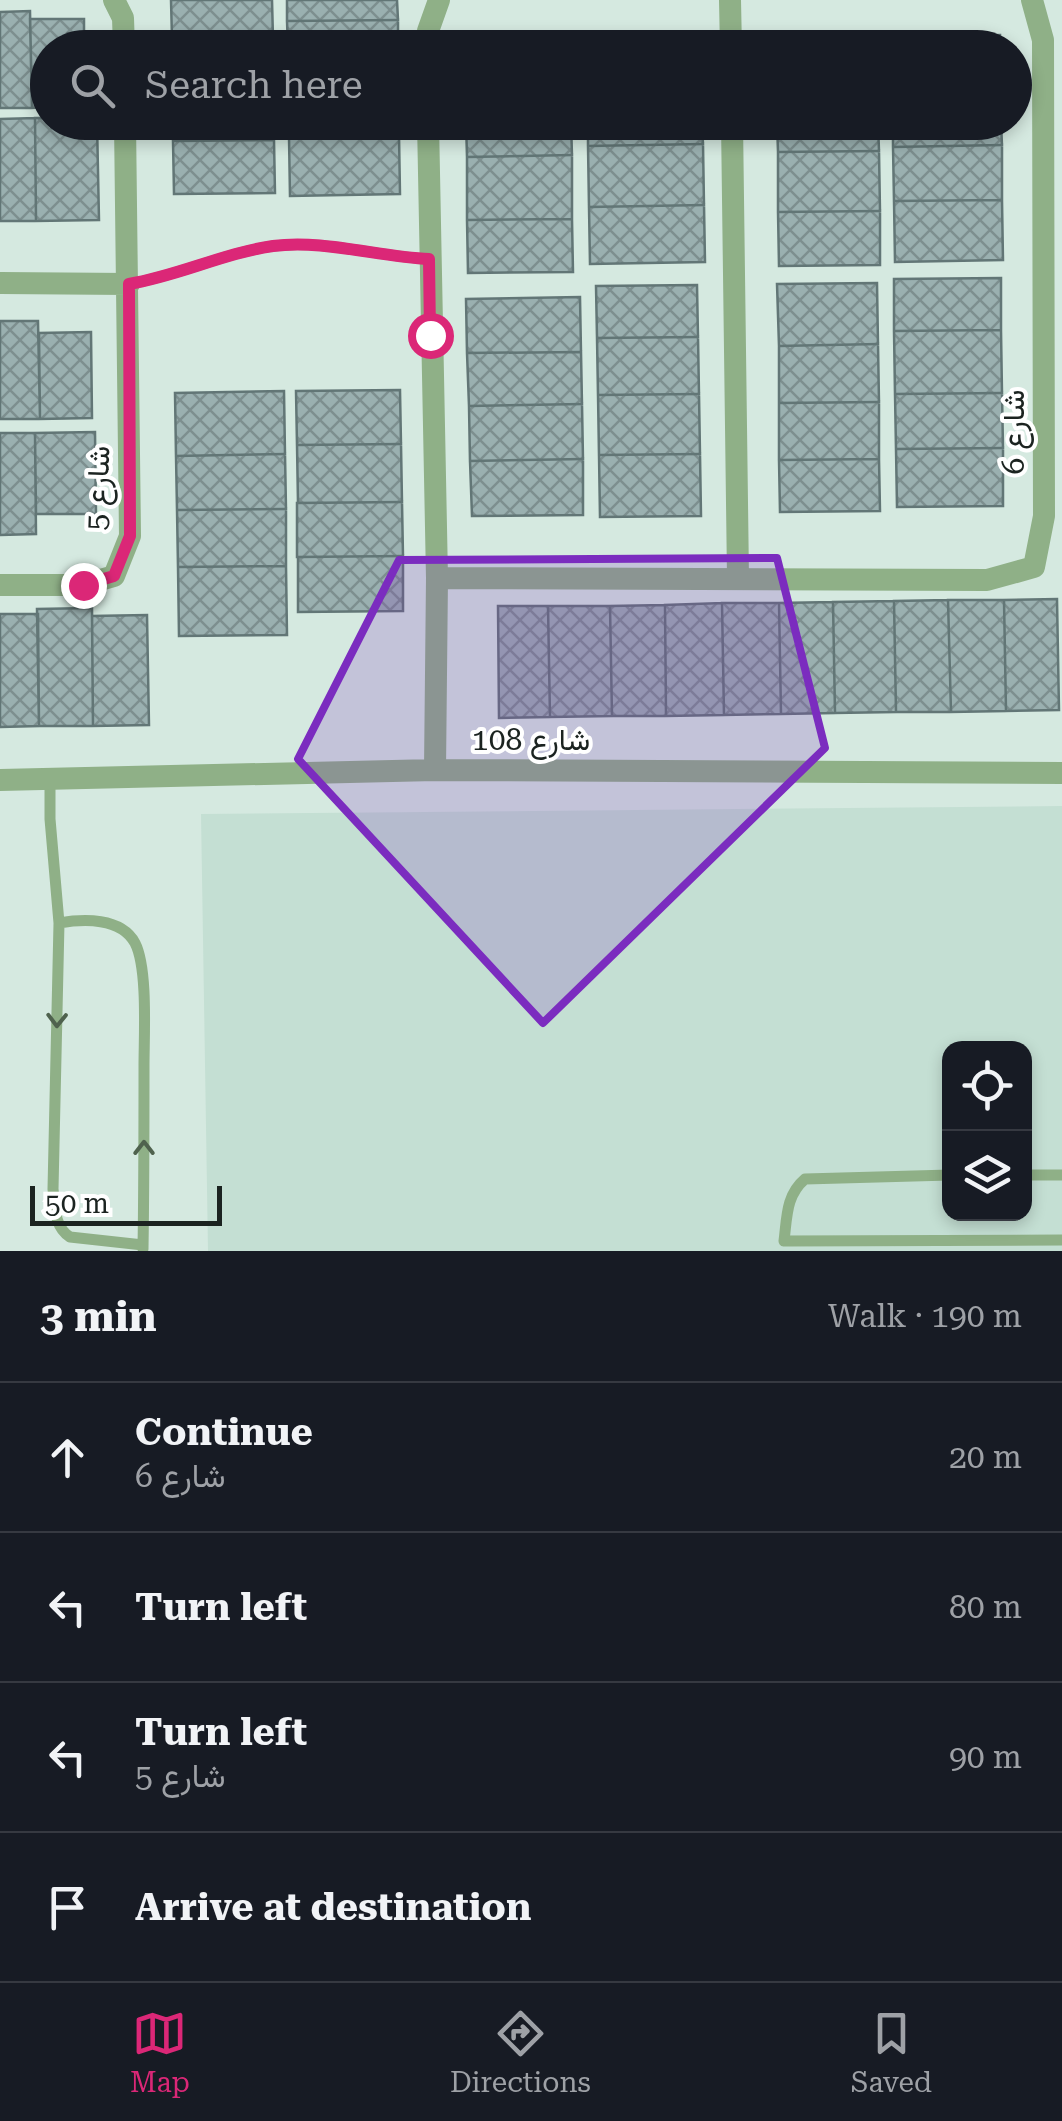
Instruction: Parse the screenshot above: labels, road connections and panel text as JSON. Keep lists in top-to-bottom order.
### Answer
{
  "streets": {
    "street": ["شارع 6", "شارع 5", "شارع 108"]
  },
  "scale_bar": "50 m",
  "page": {
    "search": "Search here",
    "scale": "50 m",
    "heading": ["3 min", "Walk · 190 m"],
    "list": [
      ["Continue", "شارع 6", "20 m"],
      ["Turn left", "80 m"],
      ["Turn left", "شارع 5", "90 m"],
      "Arrive at destination"
    ],
    "nav": ["Map", "Directions", "Saved"]
  }
}
